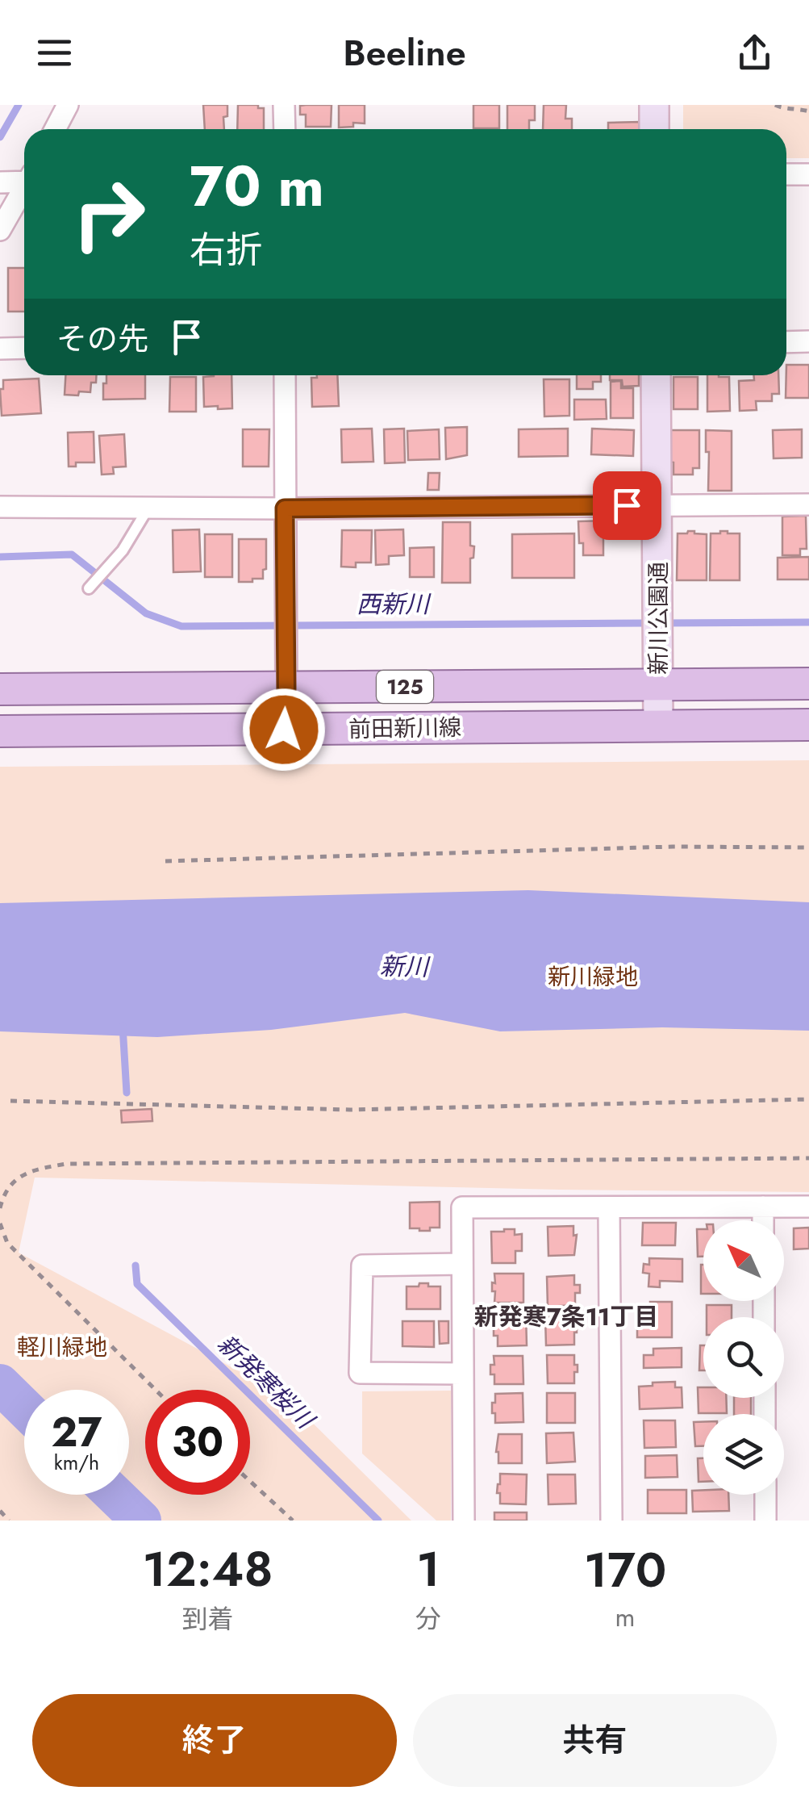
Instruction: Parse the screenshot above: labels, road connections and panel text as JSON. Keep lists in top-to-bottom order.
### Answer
{
  "streets": {
    "main road": ["125", "前田新川線"],
    "street": ["新川公園通"]
  },
  "crossings": [
    ["新川公園通", "前田新川線"]
  ],
  "districts": ["新発寒7条11丁目"],
  "water": ["西新川", "新川", "新発寒桜川"],
  "parks": ["新川緑地", "軽川緑地"],
  "north": "top left",
  "page": {
    "header": "Beeline",
    "turn": ["70 m", "右折"],
    "then": "その先",
    "speed": "27 km/h",
    "limit": "30",
    "eta": [
      "12:48",
      "到着",
      "1",
      "分",
      "170",
      "m"
    ],
    "buttons": ["終了", "共有"]
  }
}
